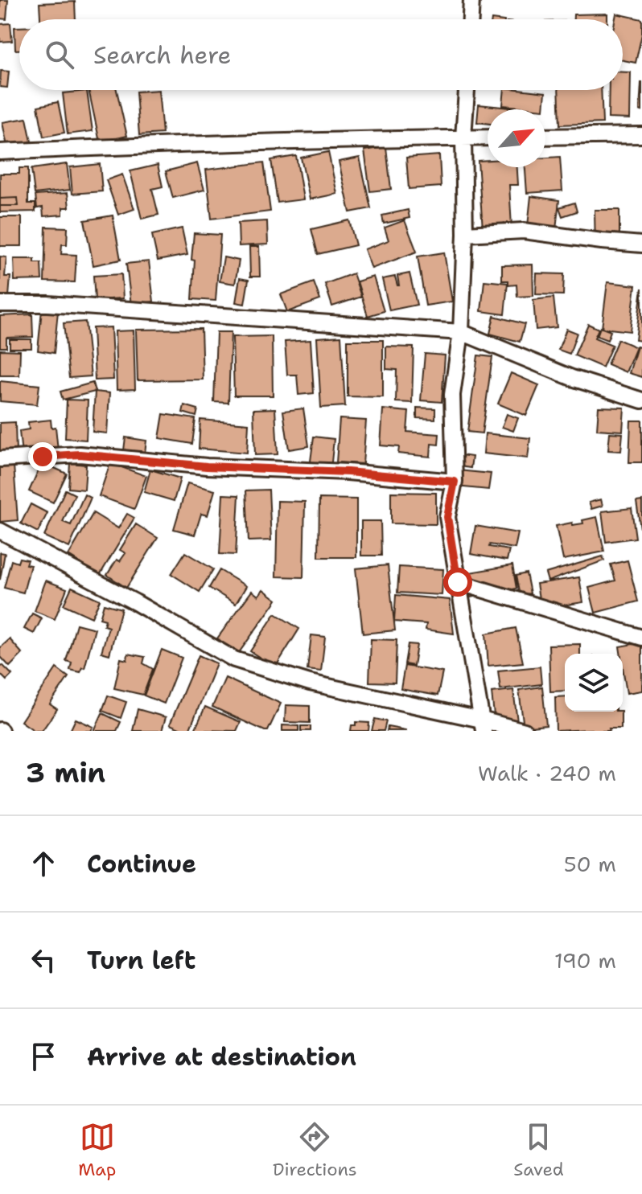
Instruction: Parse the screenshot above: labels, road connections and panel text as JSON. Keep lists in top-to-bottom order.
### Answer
{
  "north": "top right",
  "page": {
    "search": "Search here",
    "heading": ["3 min", "Walk · 240 m"],
    "list": [
      ["Continue", "50 m"],
      ["Turn left", "190 m"],
      "Arrive at destination"
    ],
    "nav": ["Map", "Directions", "Saved"]
  }
}
